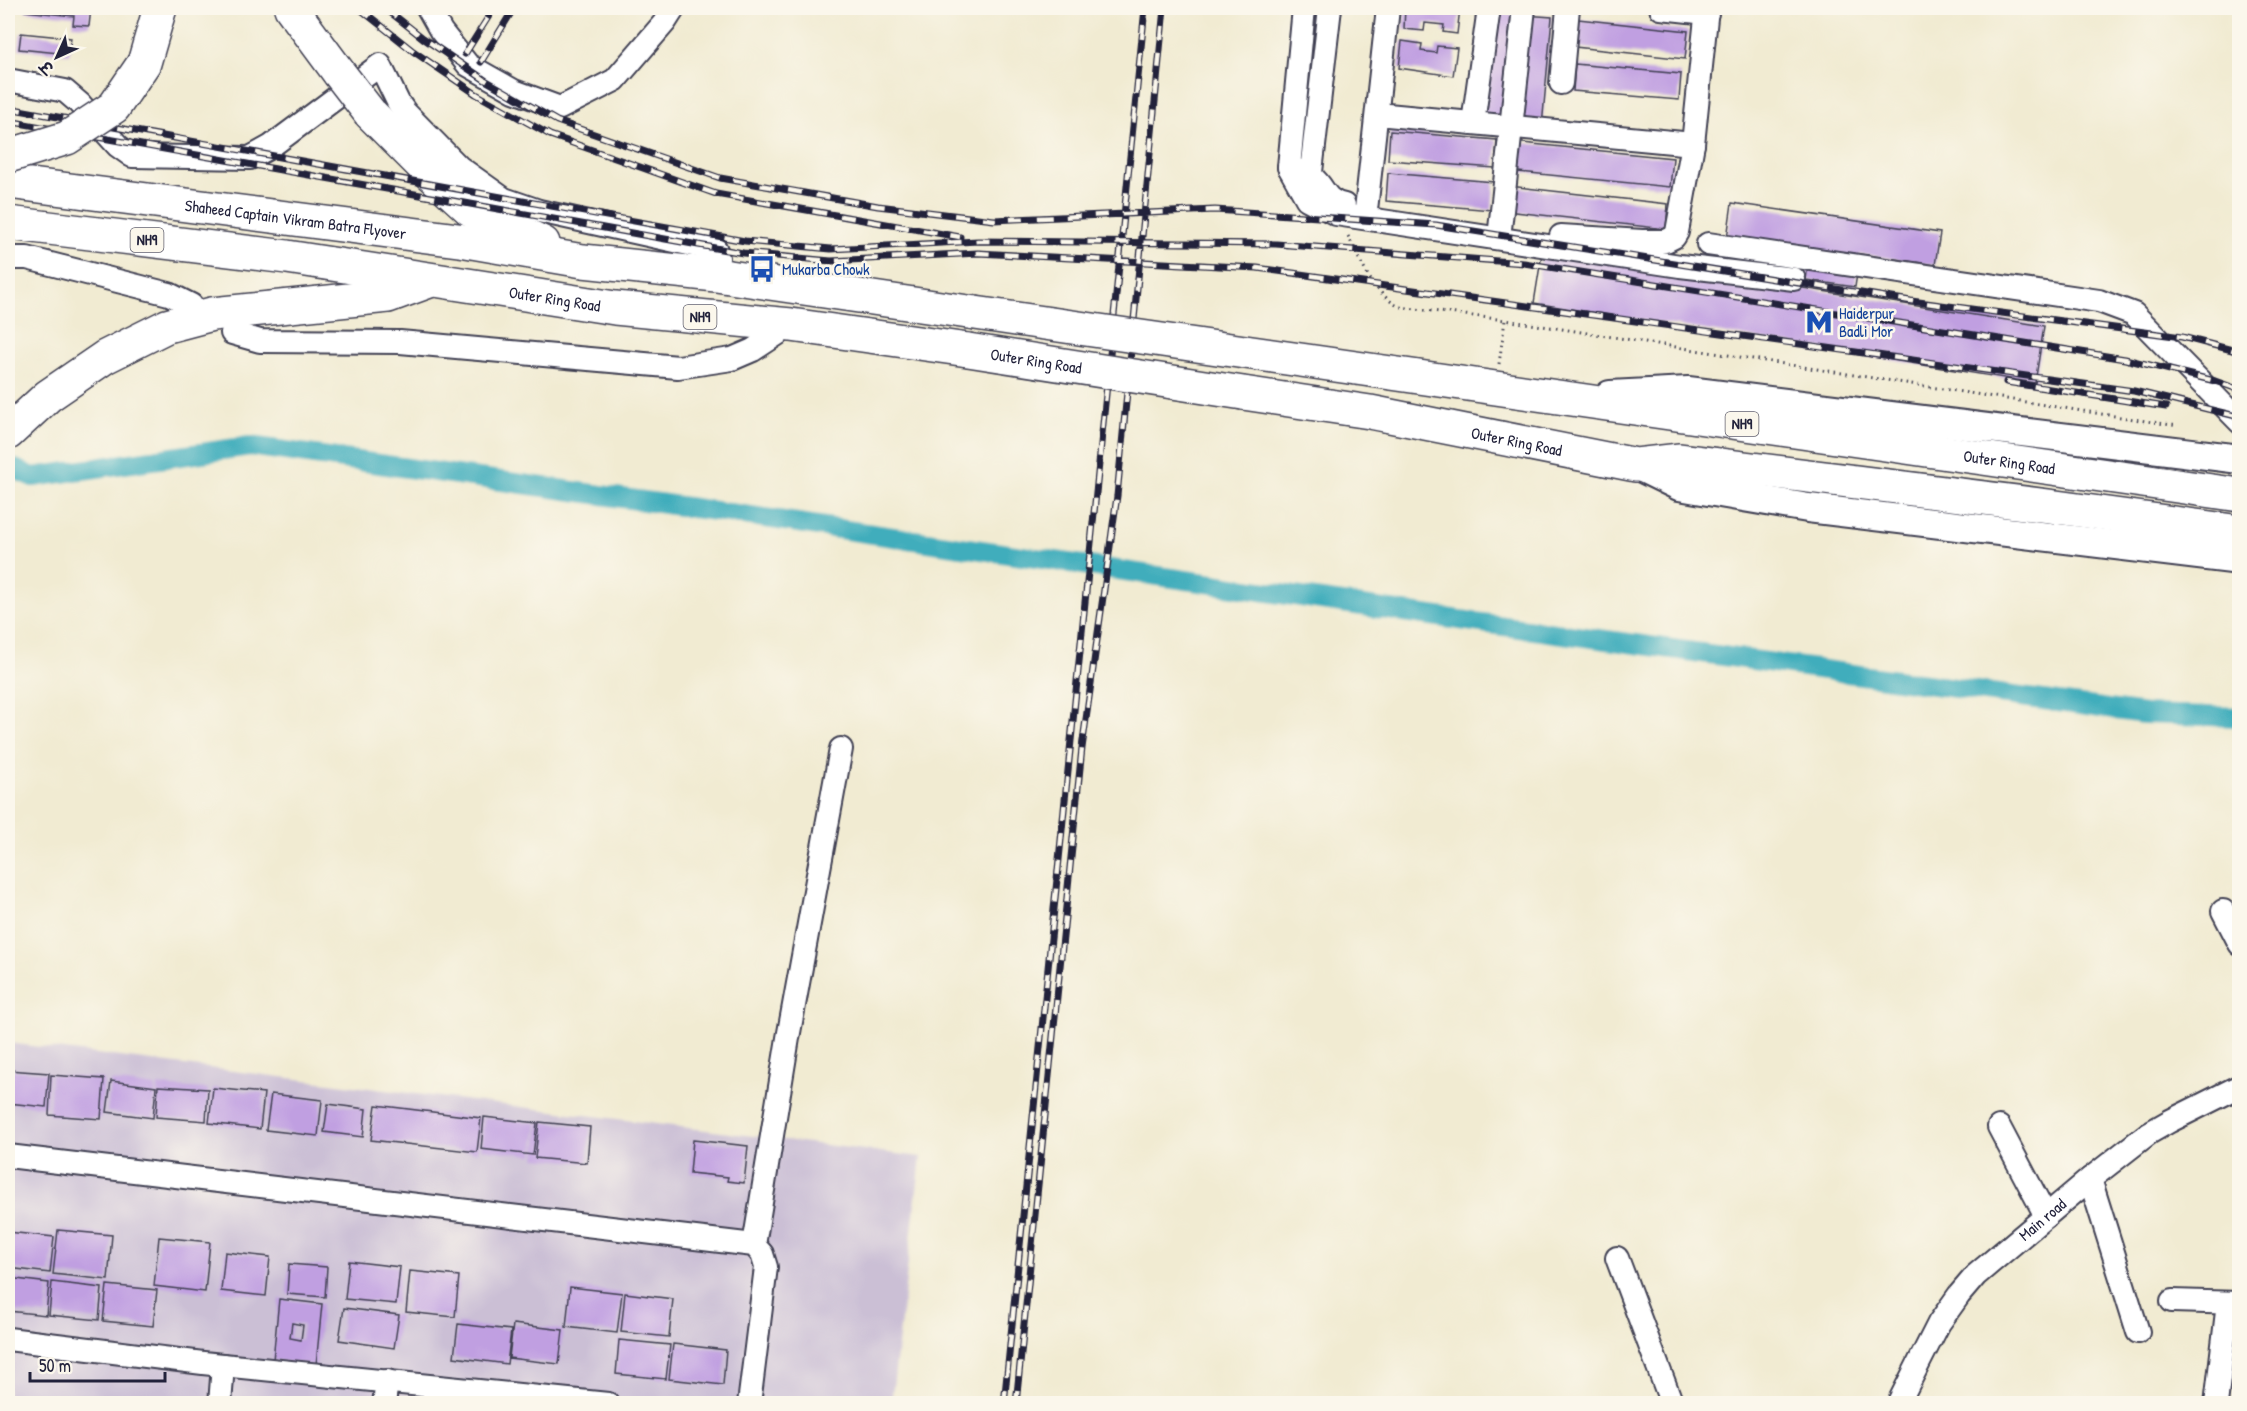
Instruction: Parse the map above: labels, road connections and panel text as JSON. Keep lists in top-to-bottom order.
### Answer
{
  "streets": {
    "highway": ["Shaheed Captain Vikram Batra Flyover", "NH9", "Outer Ring Road"],
    "street": ["Main road"]
  },
  "crossings": [
    ["Shaheed Captain Vikram Batra Flyover", "Outer Ring Road"],
    ["NH9", "Outer Ring Road"]
  ],
  "places": {
    "bus stop": ["Mukarba Chowk"],
    "metro station": ["Haiderpur Badli Mor"]
  },
  "scale_bar": "50 m",
  "north": "bottom left"
}
